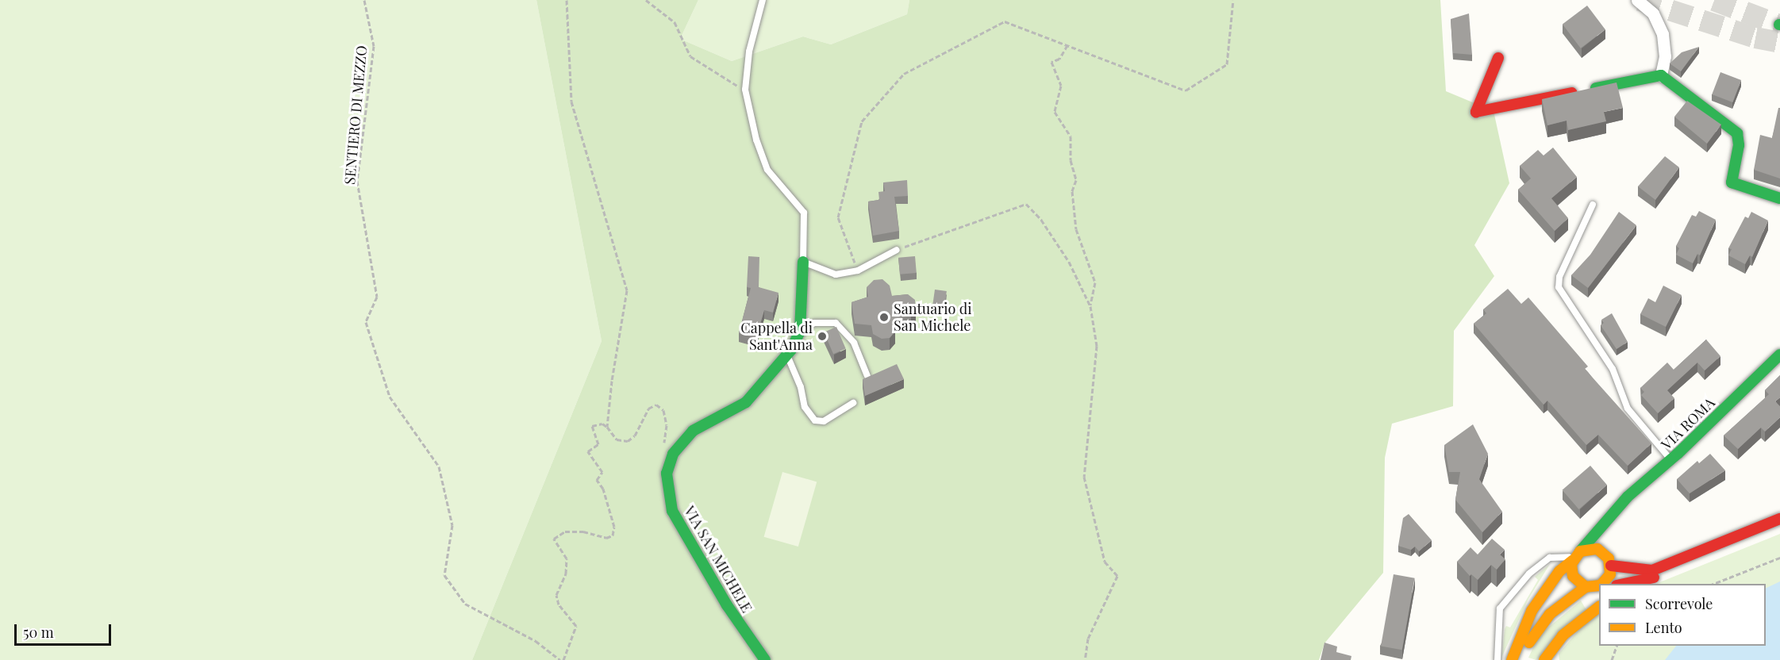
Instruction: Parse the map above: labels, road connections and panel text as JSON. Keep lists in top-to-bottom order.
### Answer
{
  "streets": {
    "main road": ["VIA ROMA", "VIA SAN MICHELE"],
    "path": ["SENTIERO DI MEZZO"]
  },
  "places": ["Santuario di San Michele", "Cappella di Sant'Anna"],
  "legend": ["Scorrevole", "Lento"],
  "scale_bar": "50 m"
}
